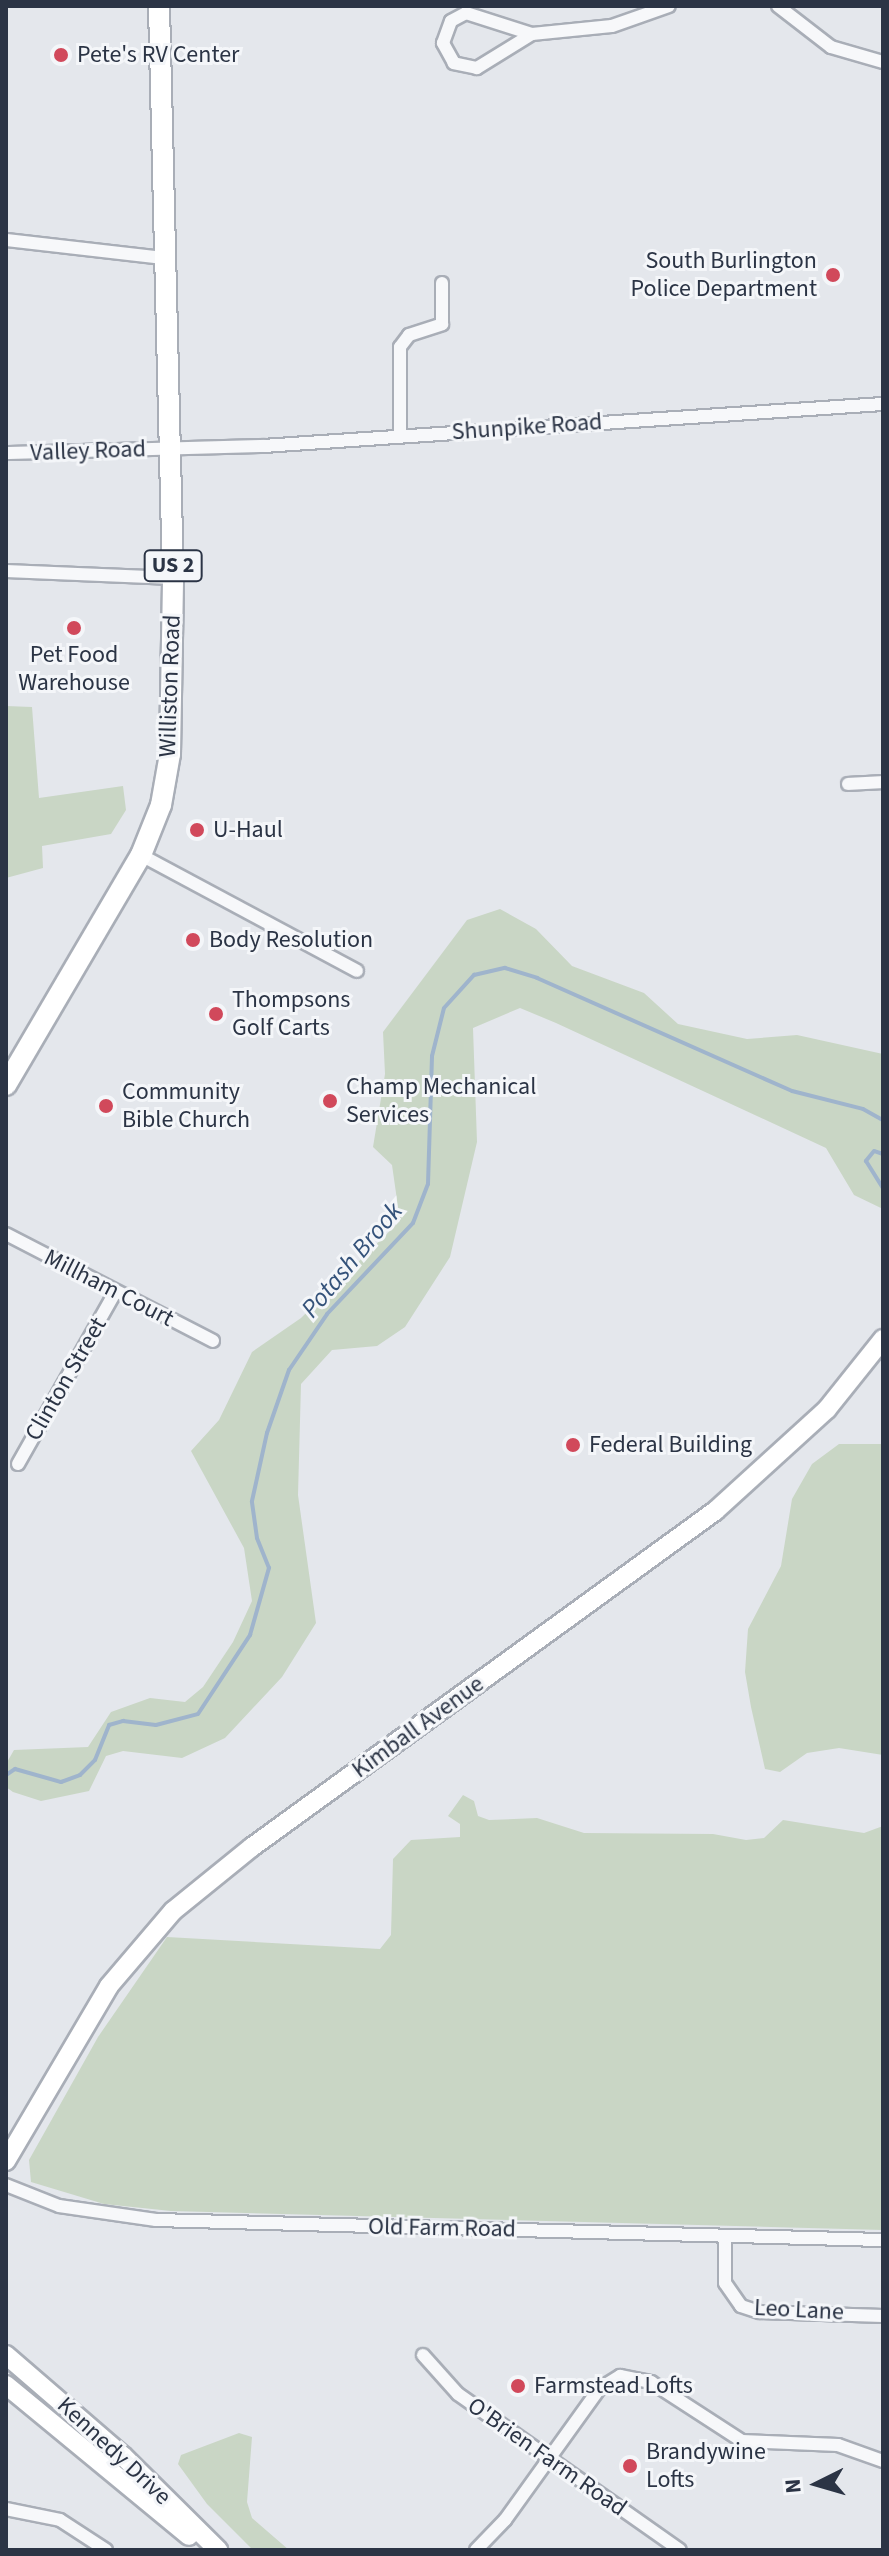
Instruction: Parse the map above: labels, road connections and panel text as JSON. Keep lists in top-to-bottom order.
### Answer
{
  "streets": {
    "main road": [
      "US 2",
      "Williston Road",
      "Kimball Avenue",
      "Kennedy Drive"
    ],
    "street": [
      "Shunpike Road",
      "Valley Road",
      "Millham Court",
      "Clinton Street",
      "Old Farm Road",
      "Leo Lane",
      "O'Brien Farm Road"
    ]
  },
  "crossings": [
    ["Shunpike Road", "Valley Road"],
    ["Shunpike Road", "Williston Road"],
    ["Valley Road", "Williston Road"],
    ["Millham Court", "Clinton Street"],
    ["Old Farm Road", "Leo Lane"]
  ],
  "water": ["Potash Brook"],
  "places": [
    "Pete's RV Center",
    "South Burlington Police Department",
    "Pet Food Warehouse",
    "U-Haul",
    "Body Resolution",
    "Thompsons Golf Carts",
    "Champ Mechanical Services",
    "Community Bible Church",
    "Federal Building",
    "Farmstead Lofts",
    "Brandywine Lofts"
  ],
  "north": "left"
}
